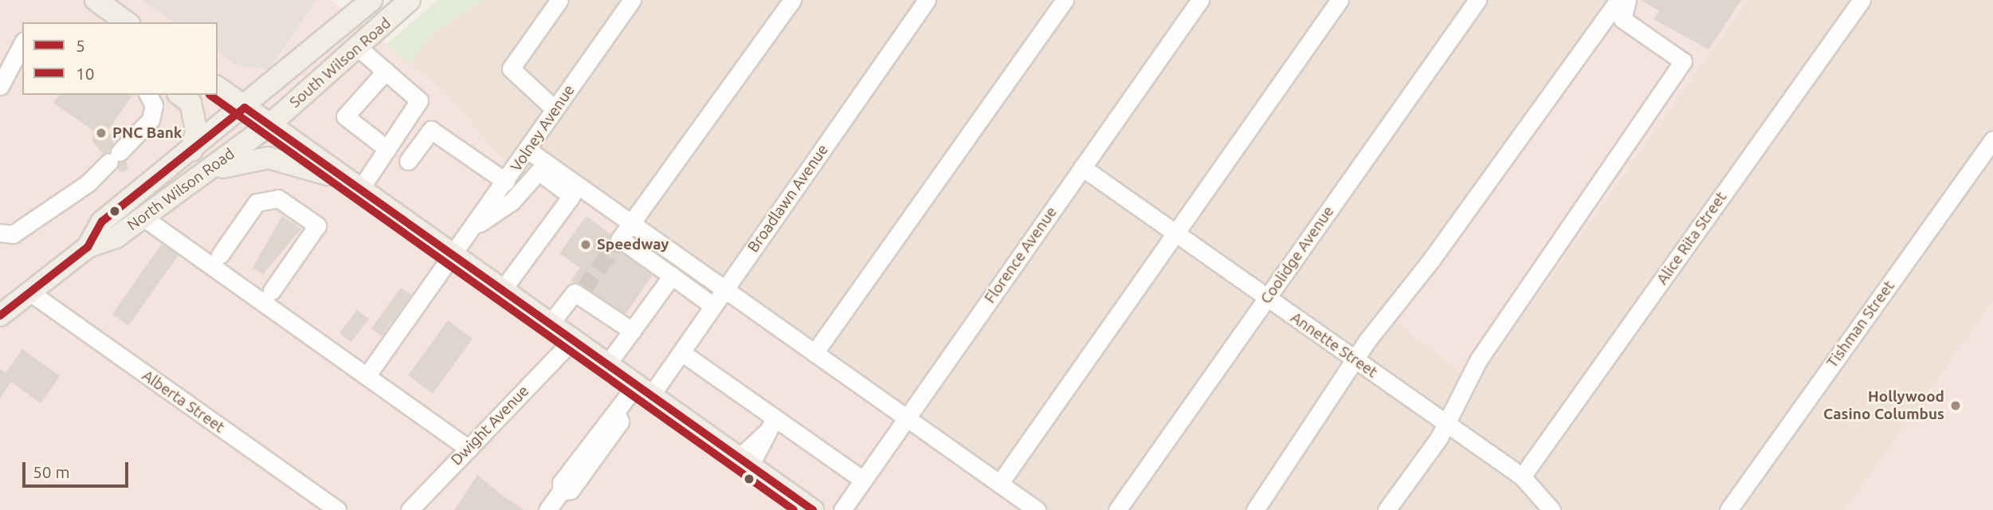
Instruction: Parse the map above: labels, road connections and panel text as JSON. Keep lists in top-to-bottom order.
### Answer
{
  "streets": {
    "main road": ["South Wilson Road", "North Wilson Road"],
    "street": [
      "Volney Avenue",
      "Broadlawn Avenue",
      "Alice Rita Street",
      "Florence Avenue",
      "Coolidge Avenue",
      "Tishman Street",
      "Annette Street",
      "Alberta Street",
      "Dwight Avenue"
    ]
  },
  "crossings": [
    ["South Wilson Road", "North Wilson Road"],
    ["North Wilson Road", "Alberta Street"],
    ["Alice Rita Street", "Annette Street"],
    ["Florence Avenue", "Annette Street"],
    ["Coolidge Avenue", "Annette Street"]
  ],
  "places": ["PNC Bank", "Speedway", "Hollywood Casino Columbus"],
  "lines": ["transit line 10", "transit line 5"],
  "legend": ["5", "10"],
  "scale_bar": "50 m"
}
